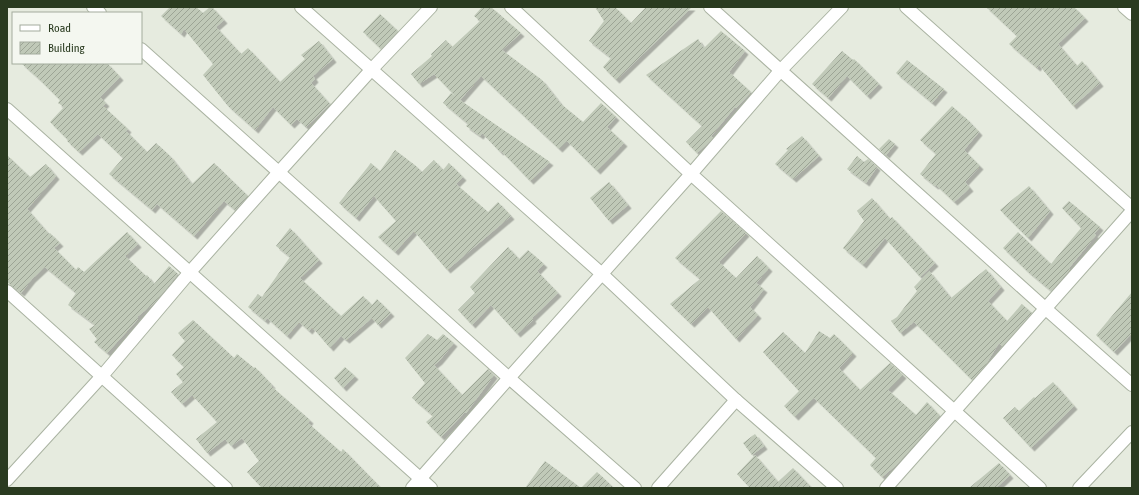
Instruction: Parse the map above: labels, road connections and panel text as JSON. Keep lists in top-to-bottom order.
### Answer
{
  "legend": ["Road", "Building"]
}
